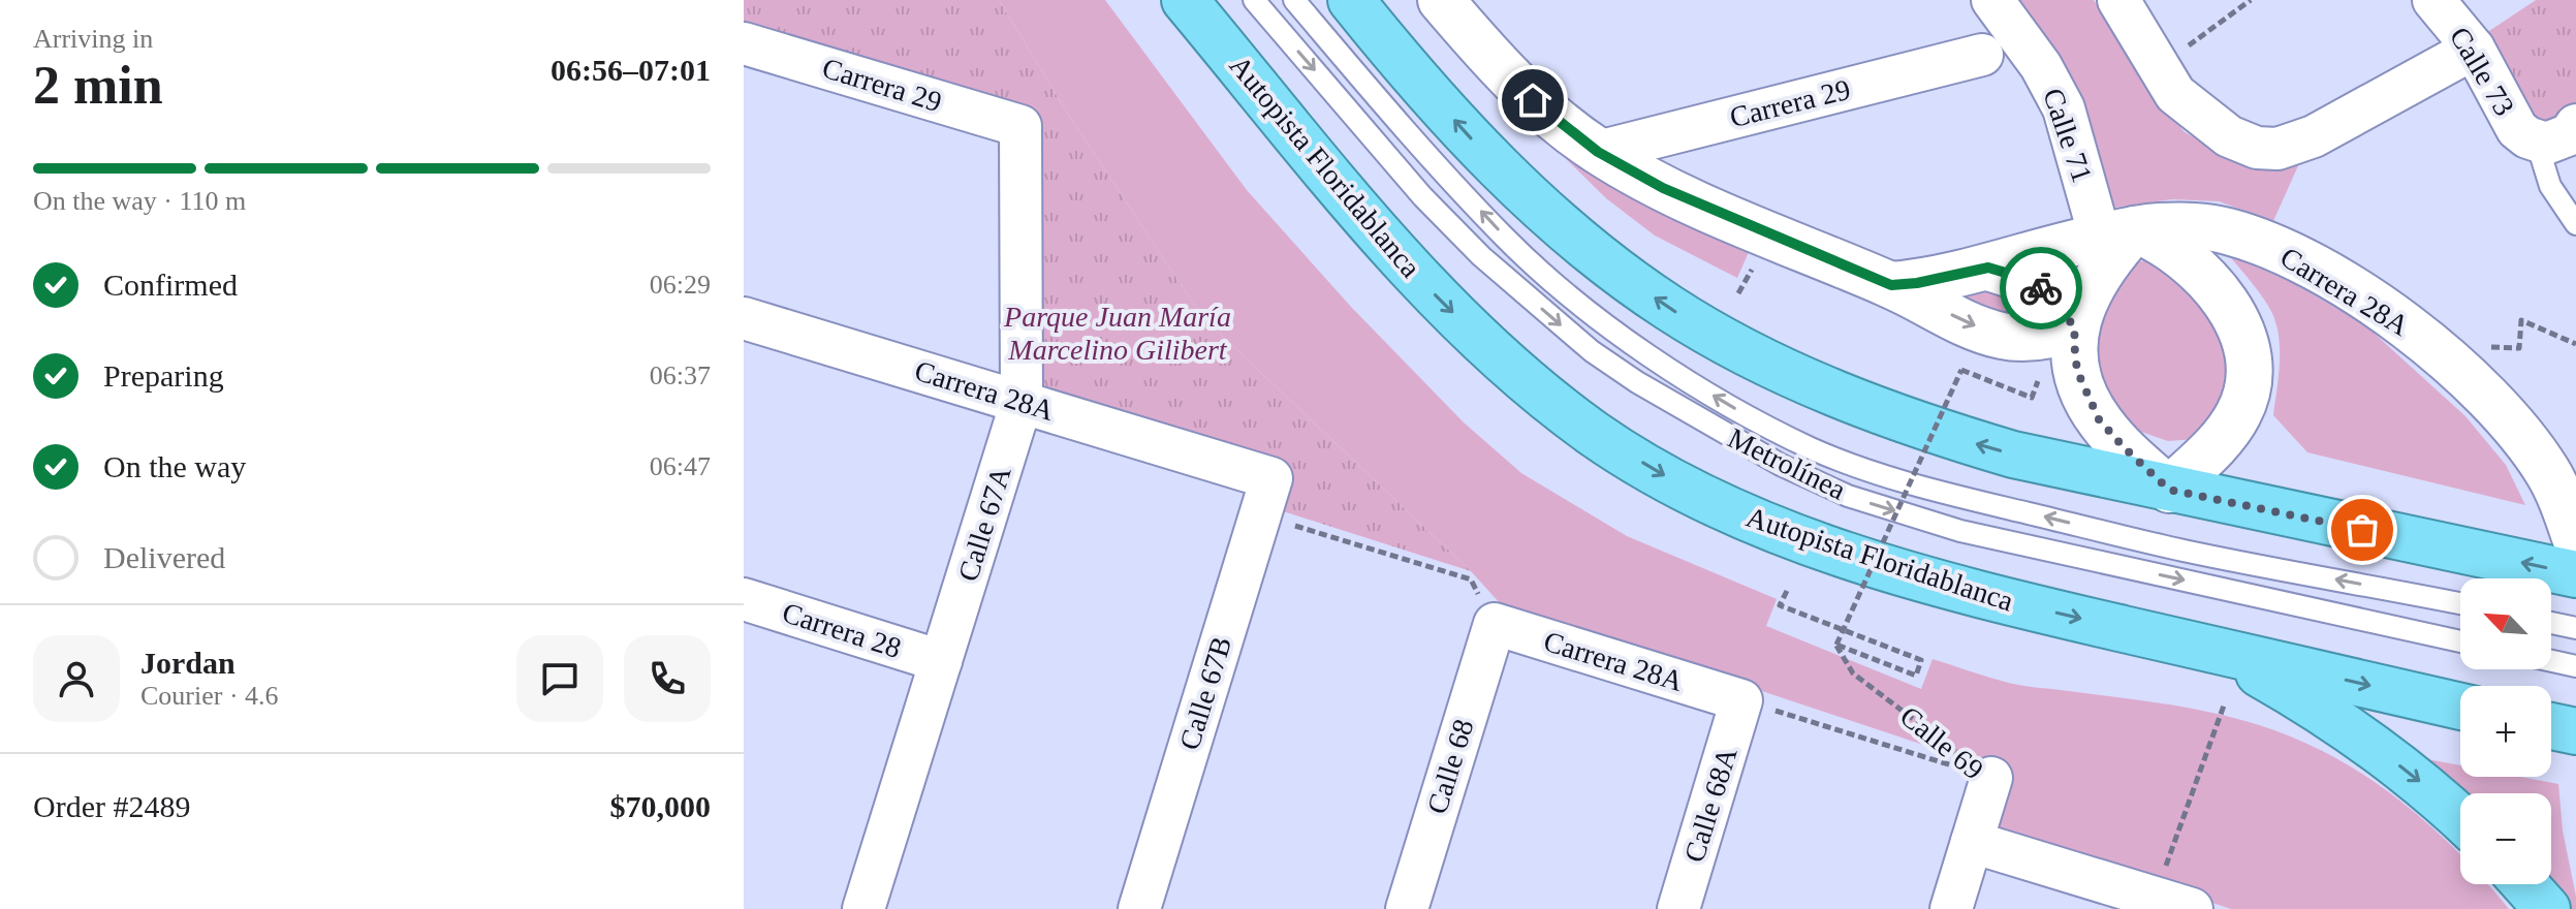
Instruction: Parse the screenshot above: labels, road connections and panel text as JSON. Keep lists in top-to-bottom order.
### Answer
{
  "streets": {
    "highway": ["Autopista Floridablanca"],
    "street": [
      "Calle 73",
      "Carrera 29",
      "Calle 71",
      "Carrera 28A",
      "Calle 67A",
      "Carrera 28",
      "Calle 67B",
      "Calle 69",
      "Calle 68",
      "Calle 68A"
    ],
    "lane": ["Metrolínea"]
  },
  "crossings": [
    ["Carrera 29", "Calle 67A"],
    ["Calle 71", "Carrera 28A"],
    ["Carrera 28A", "Calle 67A"],
    ["Carrera 28A", "Calle 67B"],
    ["Carrera 28A", "Calle 68"],
    ["Carrera 28A", "Calle 68A"],
    ["Calle 67A", "Carrera 28"]
  ],
  "parks": ["Parque Juan María Marcelino Gilibert"],
  "north": "top left",
  "page": {
    "heading": ["2 min", "Arriving in", "06:56–07:01"],
    "panel": [
      "Jordan",
      "Courier · 4.6",
      "Order #2489",
      "$70,000"
    ],
    "bar": "On the way · 110 m",
    "list": [
      ["Confirmed", "06:29"],
      ["Preparing", "06:37"],
      ["On the way", "06:47"],
      "Delivered"
    ],
    "map_buttons": ["+", "−"]
  }
}
